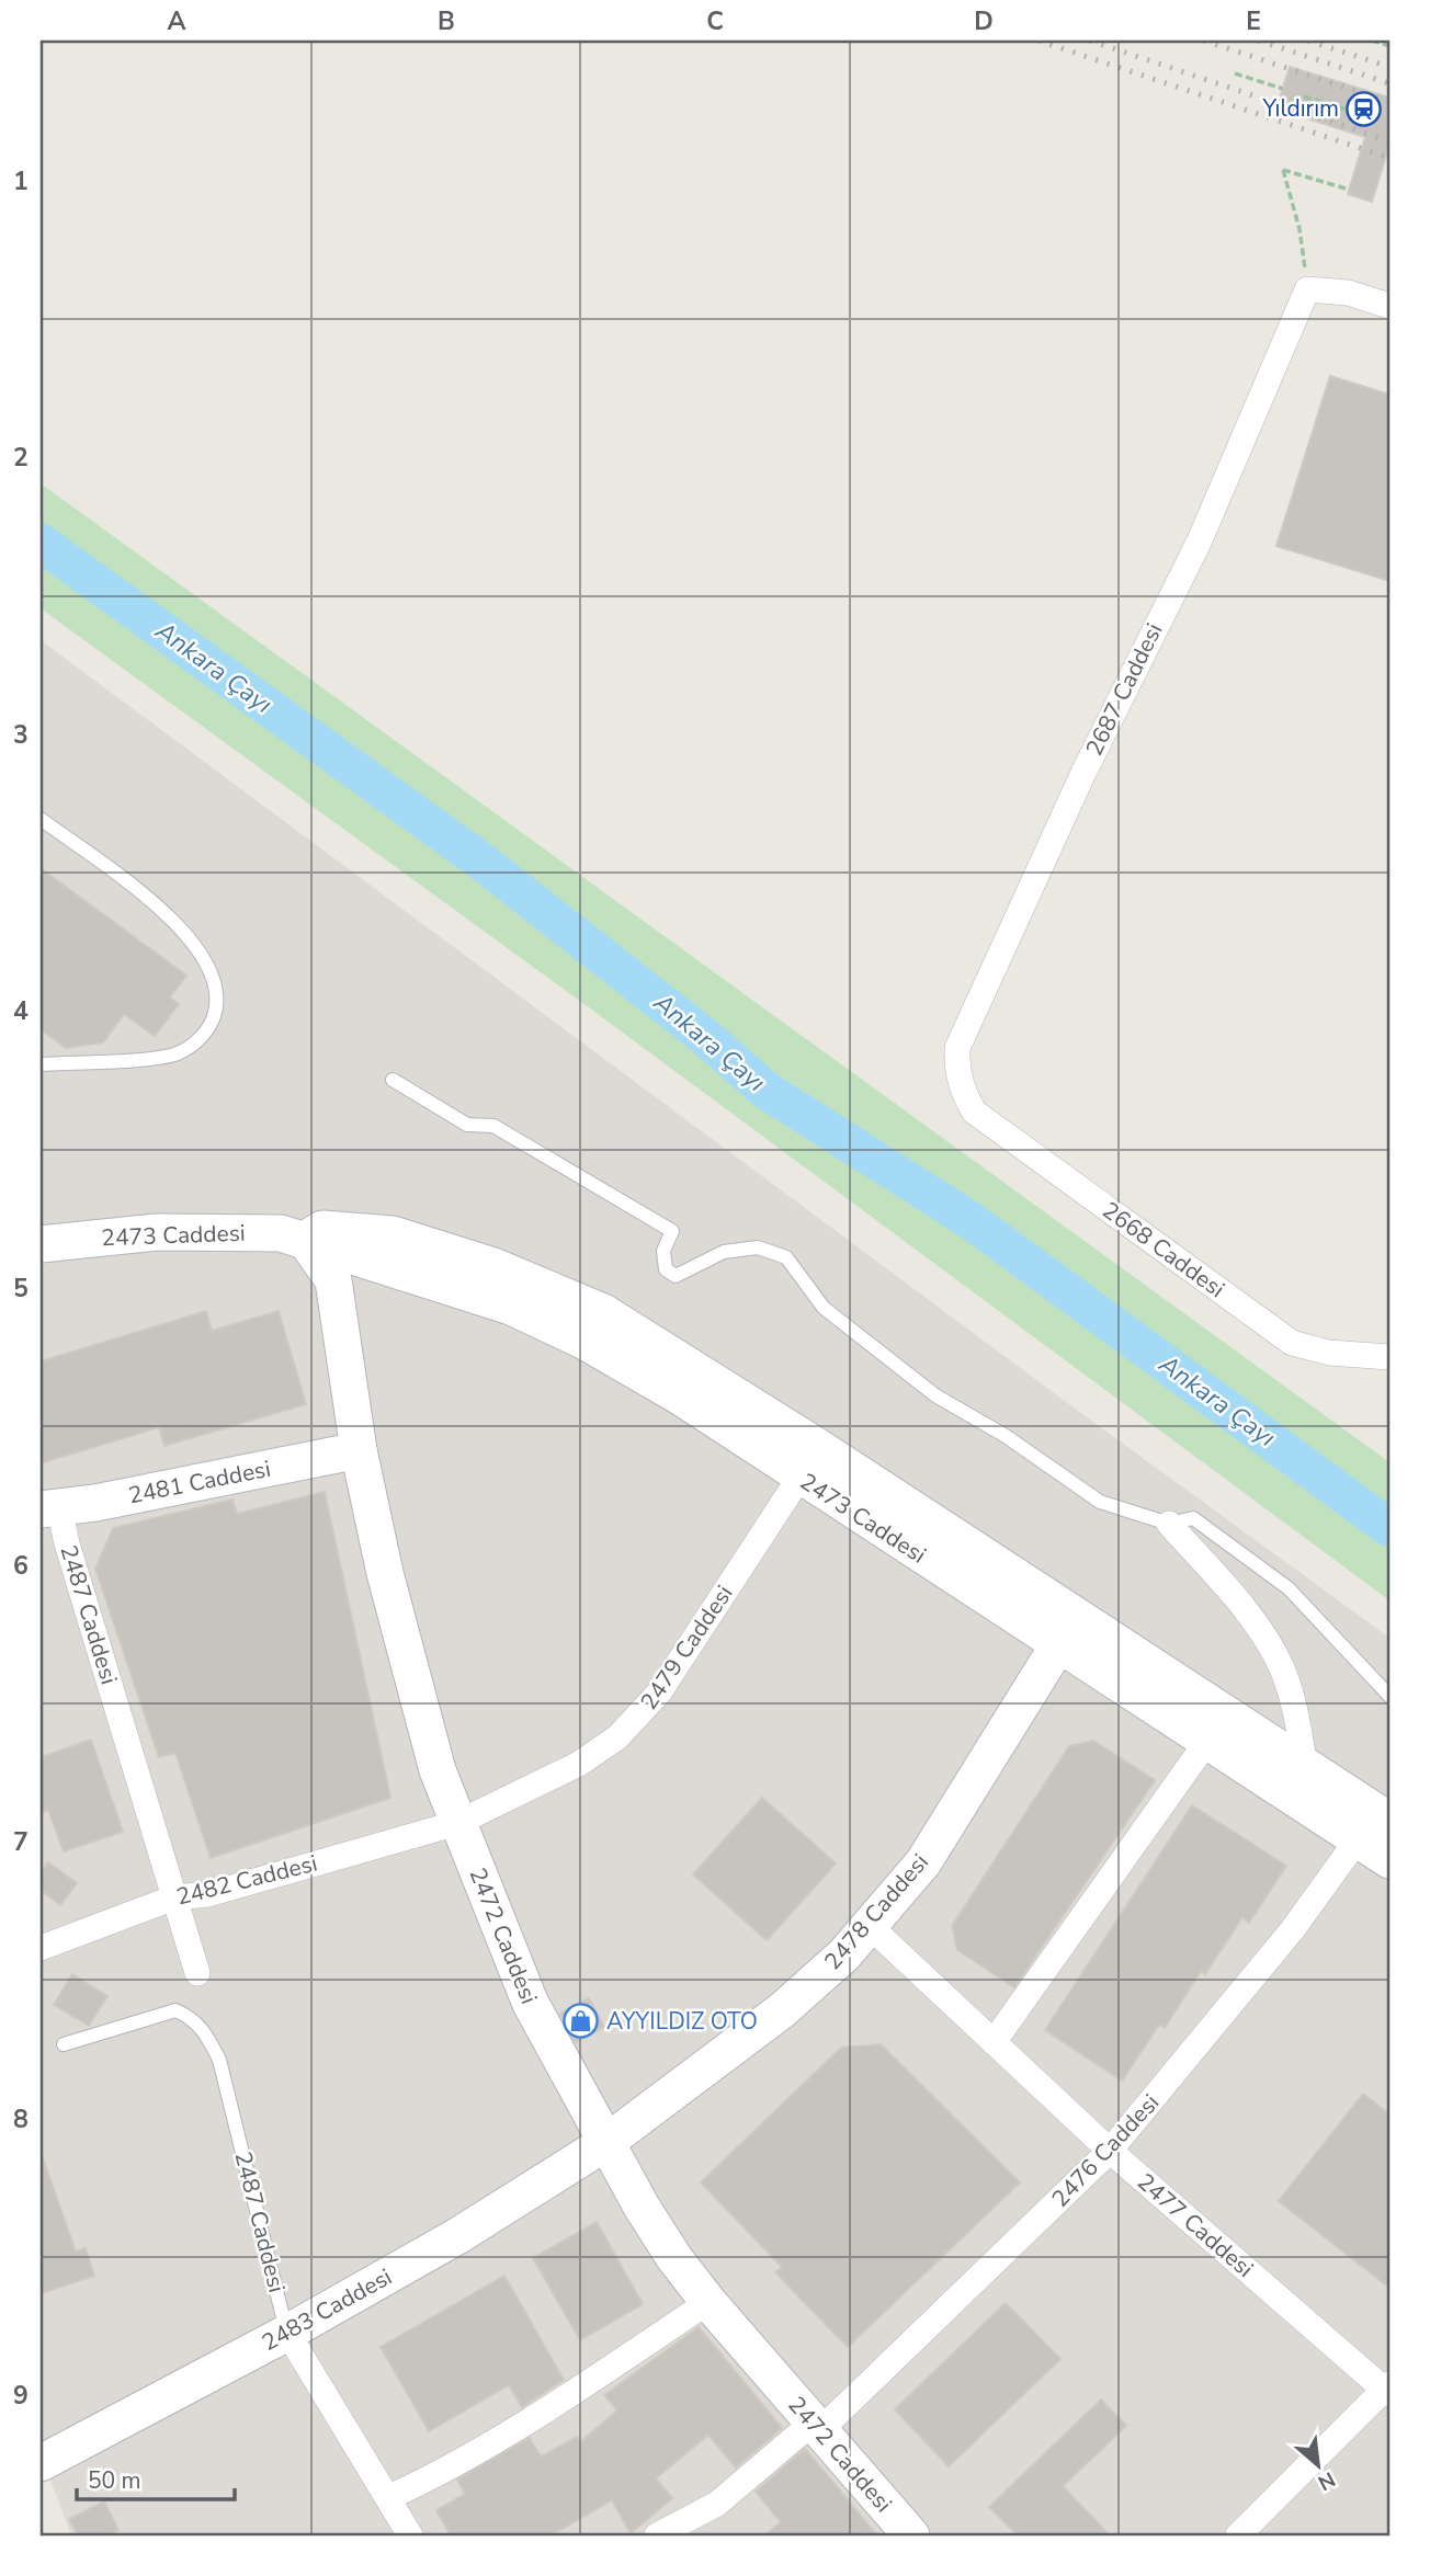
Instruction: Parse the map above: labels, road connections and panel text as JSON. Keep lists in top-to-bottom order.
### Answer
{
  "streets": {
    "street": [
      "2687 Caddesi",
      "2473 Caddesi",
      "2668 Caddesi",
      "2481 Caddesi",
      "2487 Caddesi",
      "2479 Caddesi",
      "2482 Caddesi",
      "2478 Caddesi",
      "2472 Caddesi",
      "2476 Caddesi",
      "2477 Caddesi",
      "2483 Caddesi"
    ]
  },
  "crossings": [
    ["2687 Caddesi", "2668 Caddesi"],
    ["2473 Caddesi", "2479 Caddesi"],
    ["2473 Caddesi", "2478 Caddesi"],
    ["2473 Caddesi", "2472 Caddesi"],
    ["2473 Caddesi", "2476 Caddesi"],
    ["2481 Caddesi", "2487 Caddesi"],
    ["2481 Caddesi", "2472 Caddesi"],
    ["2487 Caddesi", "2482 Caddesi"],
    ["2487 Caddesi", "2483 Caddesi"],
    ["2479 Caddesi", "2482 Caddesi"],
    ["2479 Caddesi", "2472 Caddesi"],
    ["2482 Caddesi", "2472 Caddesi"],
    ["2478 Caddesi", "2472 Caddesi"],
    ["2478 Caddesi", "2477 Caddesi"],
    ["2478 Caddesi", "2483 Caddesi"],
    ["2472 Caddesi", "2476 Caddesi"],
    ["2472 Caddesi", "2483 Caddesi"],
    ["2476 Caddesi", "2477 Caddesi"]
  ],
  "water": ["Ankara Çayı"],
  "places": {
    "station": ["Yıldırım"],
    "shop": ["AYYILDIZ OTO"]
  },
  "scale_bar": "50 m",
  "north": "bottom right",
  "grid": {
    "columns": [
      "A",
      "B",
      "C",
      "D",
      "E"
    ],
    "rows": [
      "1",
      "2",
      "3",
      "4",
      "5",
      "6",
      "7",
      "8",
      "9"
    ]
  }
}
